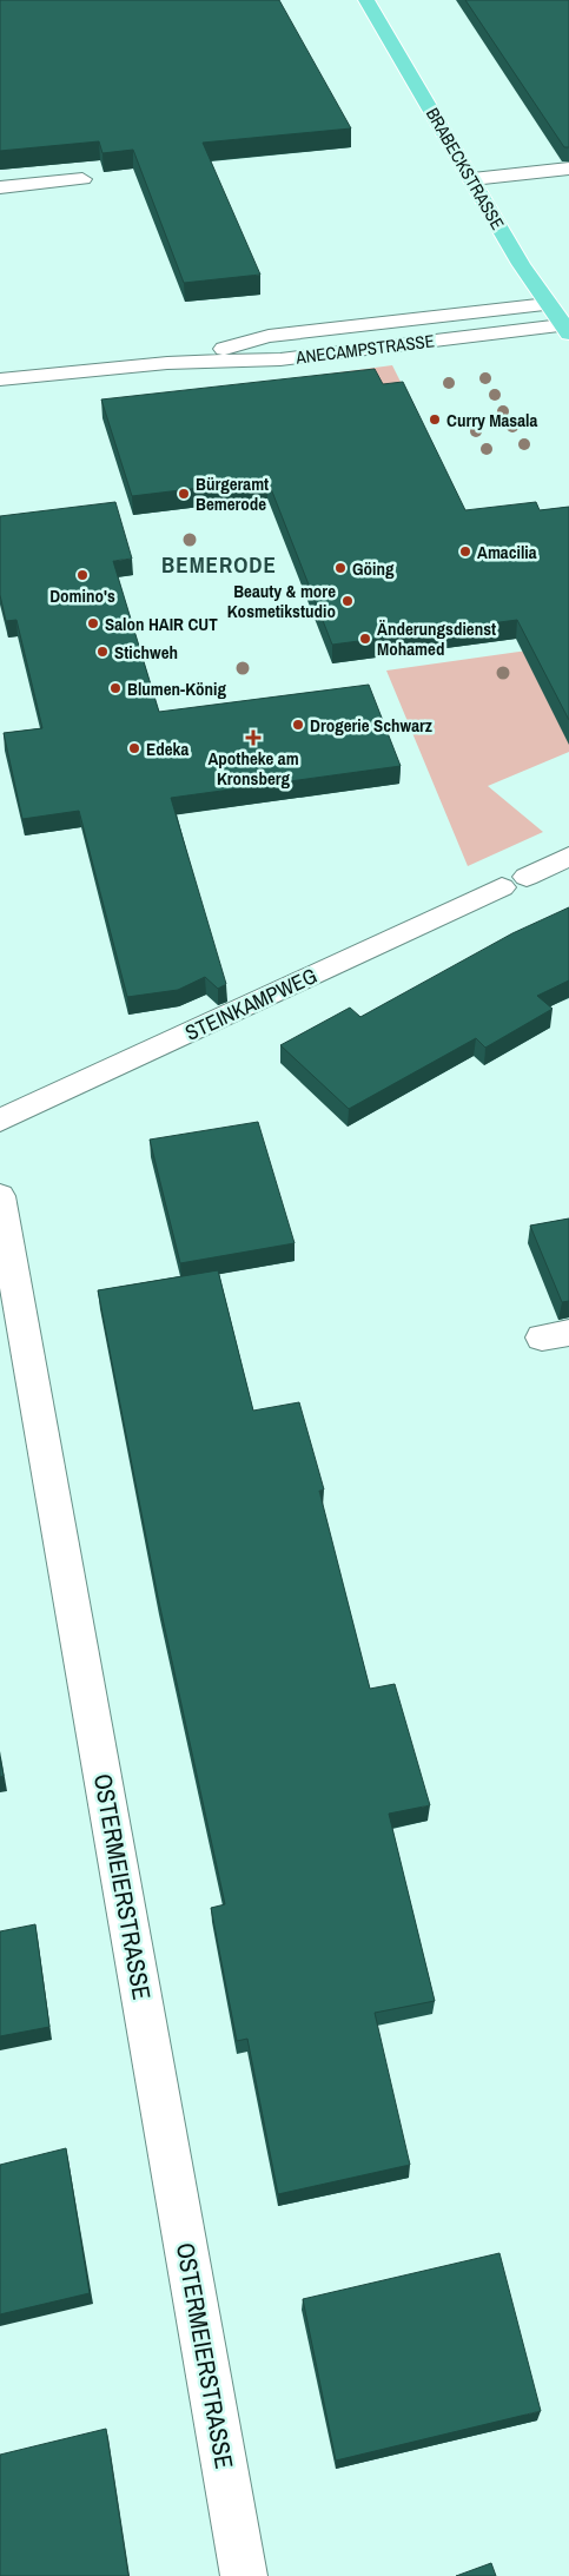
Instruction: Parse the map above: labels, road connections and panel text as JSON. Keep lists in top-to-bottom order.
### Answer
{
  "streets": {
    "main road": ["BRABECKSTRASSE"],
    "street": ["ANECAMPSTRASSE", "STEINKAMPWEG", "OSTERMEIERSTRASSE"]
  },
  "crossings": [
    ["BRABECKSTRASSE", "ANECAMPSTRASSE"]
  ],
  "districts": ["BEMERODE"],
  "places": {
    "other": [
      "Curry Masala",
      "Bürgeramt Bemerode",
      "Amacilia",
      "Göing",
      "Domino's",
      "Beauty & more Kosmetikstudio",
      "Salon HAIR CUT",
      "Änderungsdienst Mohamed",
      "Stichweh",
      "Blumen-König",
      "Drogerie Schwarz",
      "Edeka"
    ],
    "health": ["Apotheke am Kronsberg"]
  }
}
